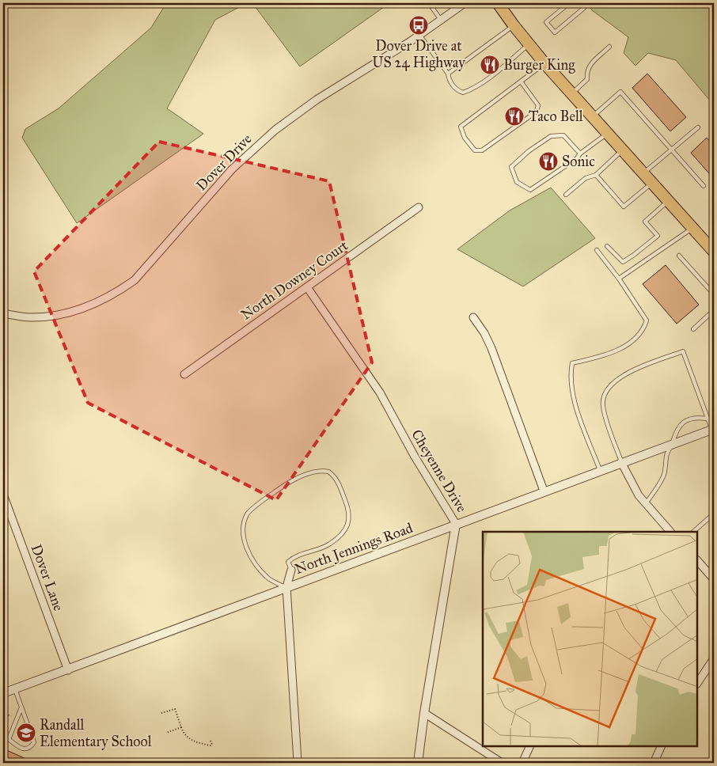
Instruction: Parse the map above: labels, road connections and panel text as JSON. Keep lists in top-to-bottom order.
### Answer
{
  "streets": {
    "street": [
      "Dover Drive",
      "North Downey Court",
      "Cheyenne Drive",
      "North Jennings Road",
      "Dover Lane"
    ]
  },
  "crossings": [
    ["North Downey Court", "Cheyenne Drive"],
    ["Cheyenne Drive", "North Jennings Road"],
    ["North Jennings Road", "Dover Lane"]
  ],
  "places": {
    "bus stop": ["Dover Drive at US 24 Highway"],
    "restaurant": ["Burger King", "Taco Bell", "Sonic"],
    "school or university": ["Randall Elementary School"]
  }
}
